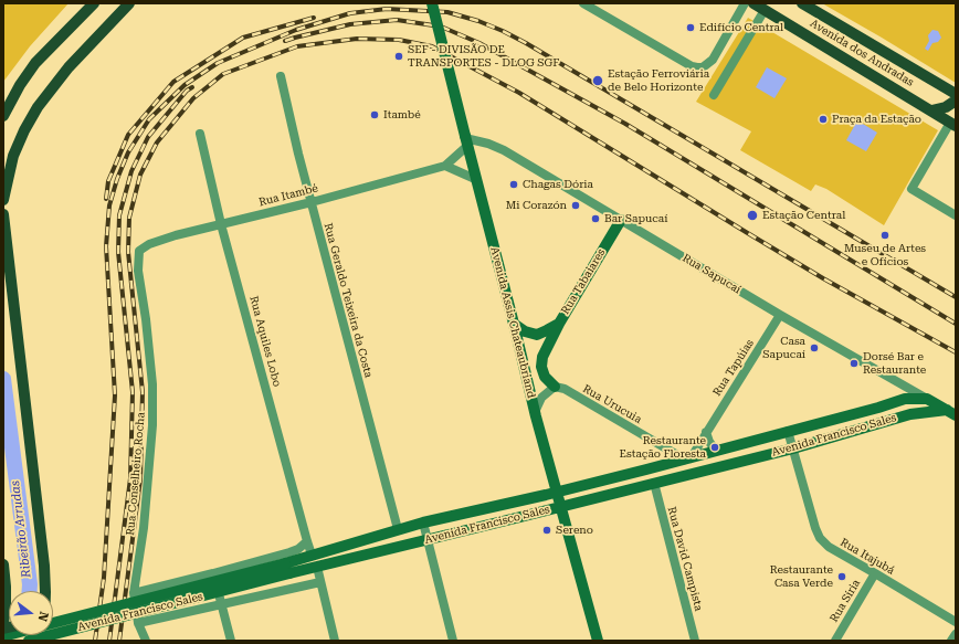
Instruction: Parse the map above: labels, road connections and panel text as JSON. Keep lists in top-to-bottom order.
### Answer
{
  "streets": {
    "main road": ["Avenida dos Andradas"],
    "street": [
      "Rua Itambé",
      "Rua Sapucaí",
      "Rua Tabaiares",
      "Rua Geraldo Teixeira da Costa",
      "Avenida Assis Chateaubriand",
      "Rua Aquiles Lobo",
      "Rua Tapúias",
      "Rua Urucuia",
      "Avenida Francisco Sales",
      "Rua Conselheiro Rocha",
      "Rua Itajubá",
      "Rua David Campista",
      "Rua Síria"
    ]
  },
  "crossings": [
    ["Rua Itambé", "Rua Sapucaí"],
    ["Rua Itambé", "Rua Geraldo Teixeira da Costa"],
    ["Rua Itambé", "Avenida Assis Chateaubriand"],
    ["Rua Itambé", "Rua Aquiles Lobo"],
    ["Rua Itambé", "Rua Conselheiro Rocha"],
    ["Rua Sapucaí", "Rua Tabaiares"],
    ["Rua Sapucaí", "Avenida Assis Chateaubriand"],
    ["Rua Sapucaí", "Rua Tapúias"],
    ["Rua Sapucaí", "Avenida Francisco Sales"],
    ["Rua Tabaiares", "Avenida Assis Chateaubriand"],
    ["Rua Geraldo Teixeira da Costa", "Avenida Francisco Sales"],
    ["Avenida Assis Chateaubriand", "Avenida Francisco Sales"],
    ["Rua Aquiles Lobo", "Avenida Francisco Sales"],
    ["Rua Tapúias", "Rua Urucuia"],
    ["Rua Tapúias", "Avenida Francisco Sales"],
    ["Rua Urucuia", "Avenida Francisco Sales"],
    ["Avenida Francisco Sales", "Rua Conselheiro Rocha"],
    ["Avenida Francisco Sales", "Rua Itajubá"],
    ["Avenida Francisco Sales", "Rua David Campista"],
    ["Rua Itajubá", "Rua Síria"]
  ],
  "water": ["Ribeirão Arrudas"],
  "places": [
    "Edifício Central",
    "SEF - DIVISÃO DE TRANSPORTES - DLOG SGF",
    "Estação Ferroviária de Belo Horizonte",
    "Itambé",
    "Praça da Estação",
    "Chagas Dória",
    "Mi Corazón",
    "Estação Central",
    "Bar Sapucaí",
    "Museu de Artes e Ofícios",
    "Casa Sapucaí",
    "Dorsé Bar e Restaurante",
    "Restaurante Estação Floresta",
    "Sereno",
    "Restaurante Casa Verde"
  ],
  "north": "right"
}
